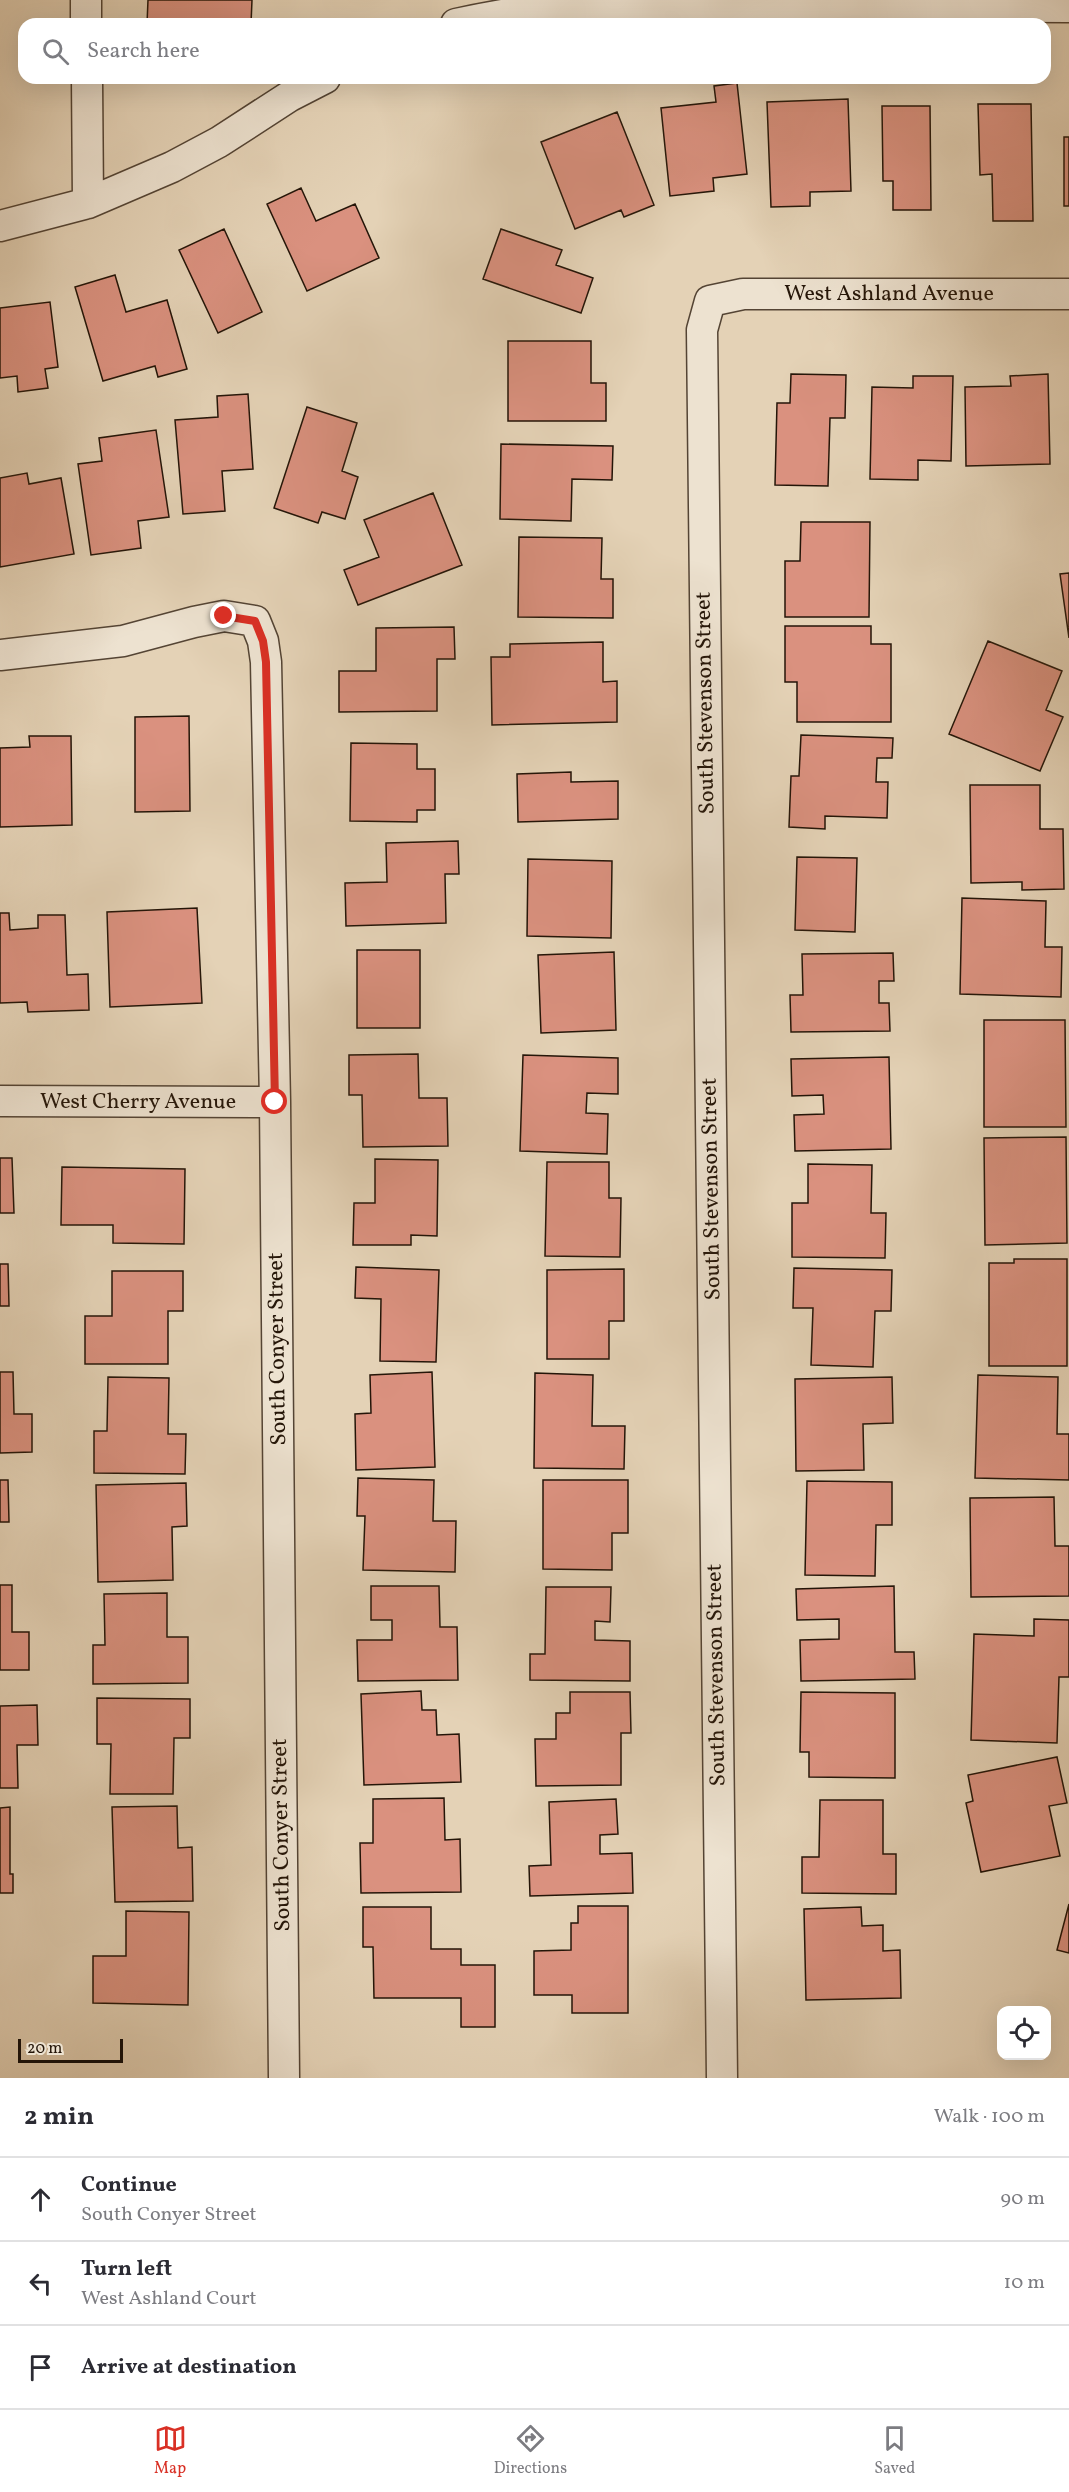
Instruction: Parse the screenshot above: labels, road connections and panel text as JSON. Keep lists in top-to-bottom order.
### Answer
{
  "streets": {
    "street": [
      "West Ashland Avenue",
      "South Stevenson Street",
      "West Cherry Avenue",
      "South Conyer Street"
    ]
  },
  "crossings": [
    ["West Ashland Avenue", "South Stevenson Street"],
    ["West Cherry Avenue", "South Conyer Street"]
  ],
  "scale_bar": "20 m",
  "page": {
    "search": "Search here",
    "scale": "20 m",
    "heading": ["2 min", "Walk · 100 m"],
    "list": [
      ["Continue", "South Conyer Street", "90 m"],
      ["Turn left", "West Ashland Court", "10 m"],
      "Arrive at destination"
    ],
    "nav": ["Map", "Directions", "Saved"]
  }
}
